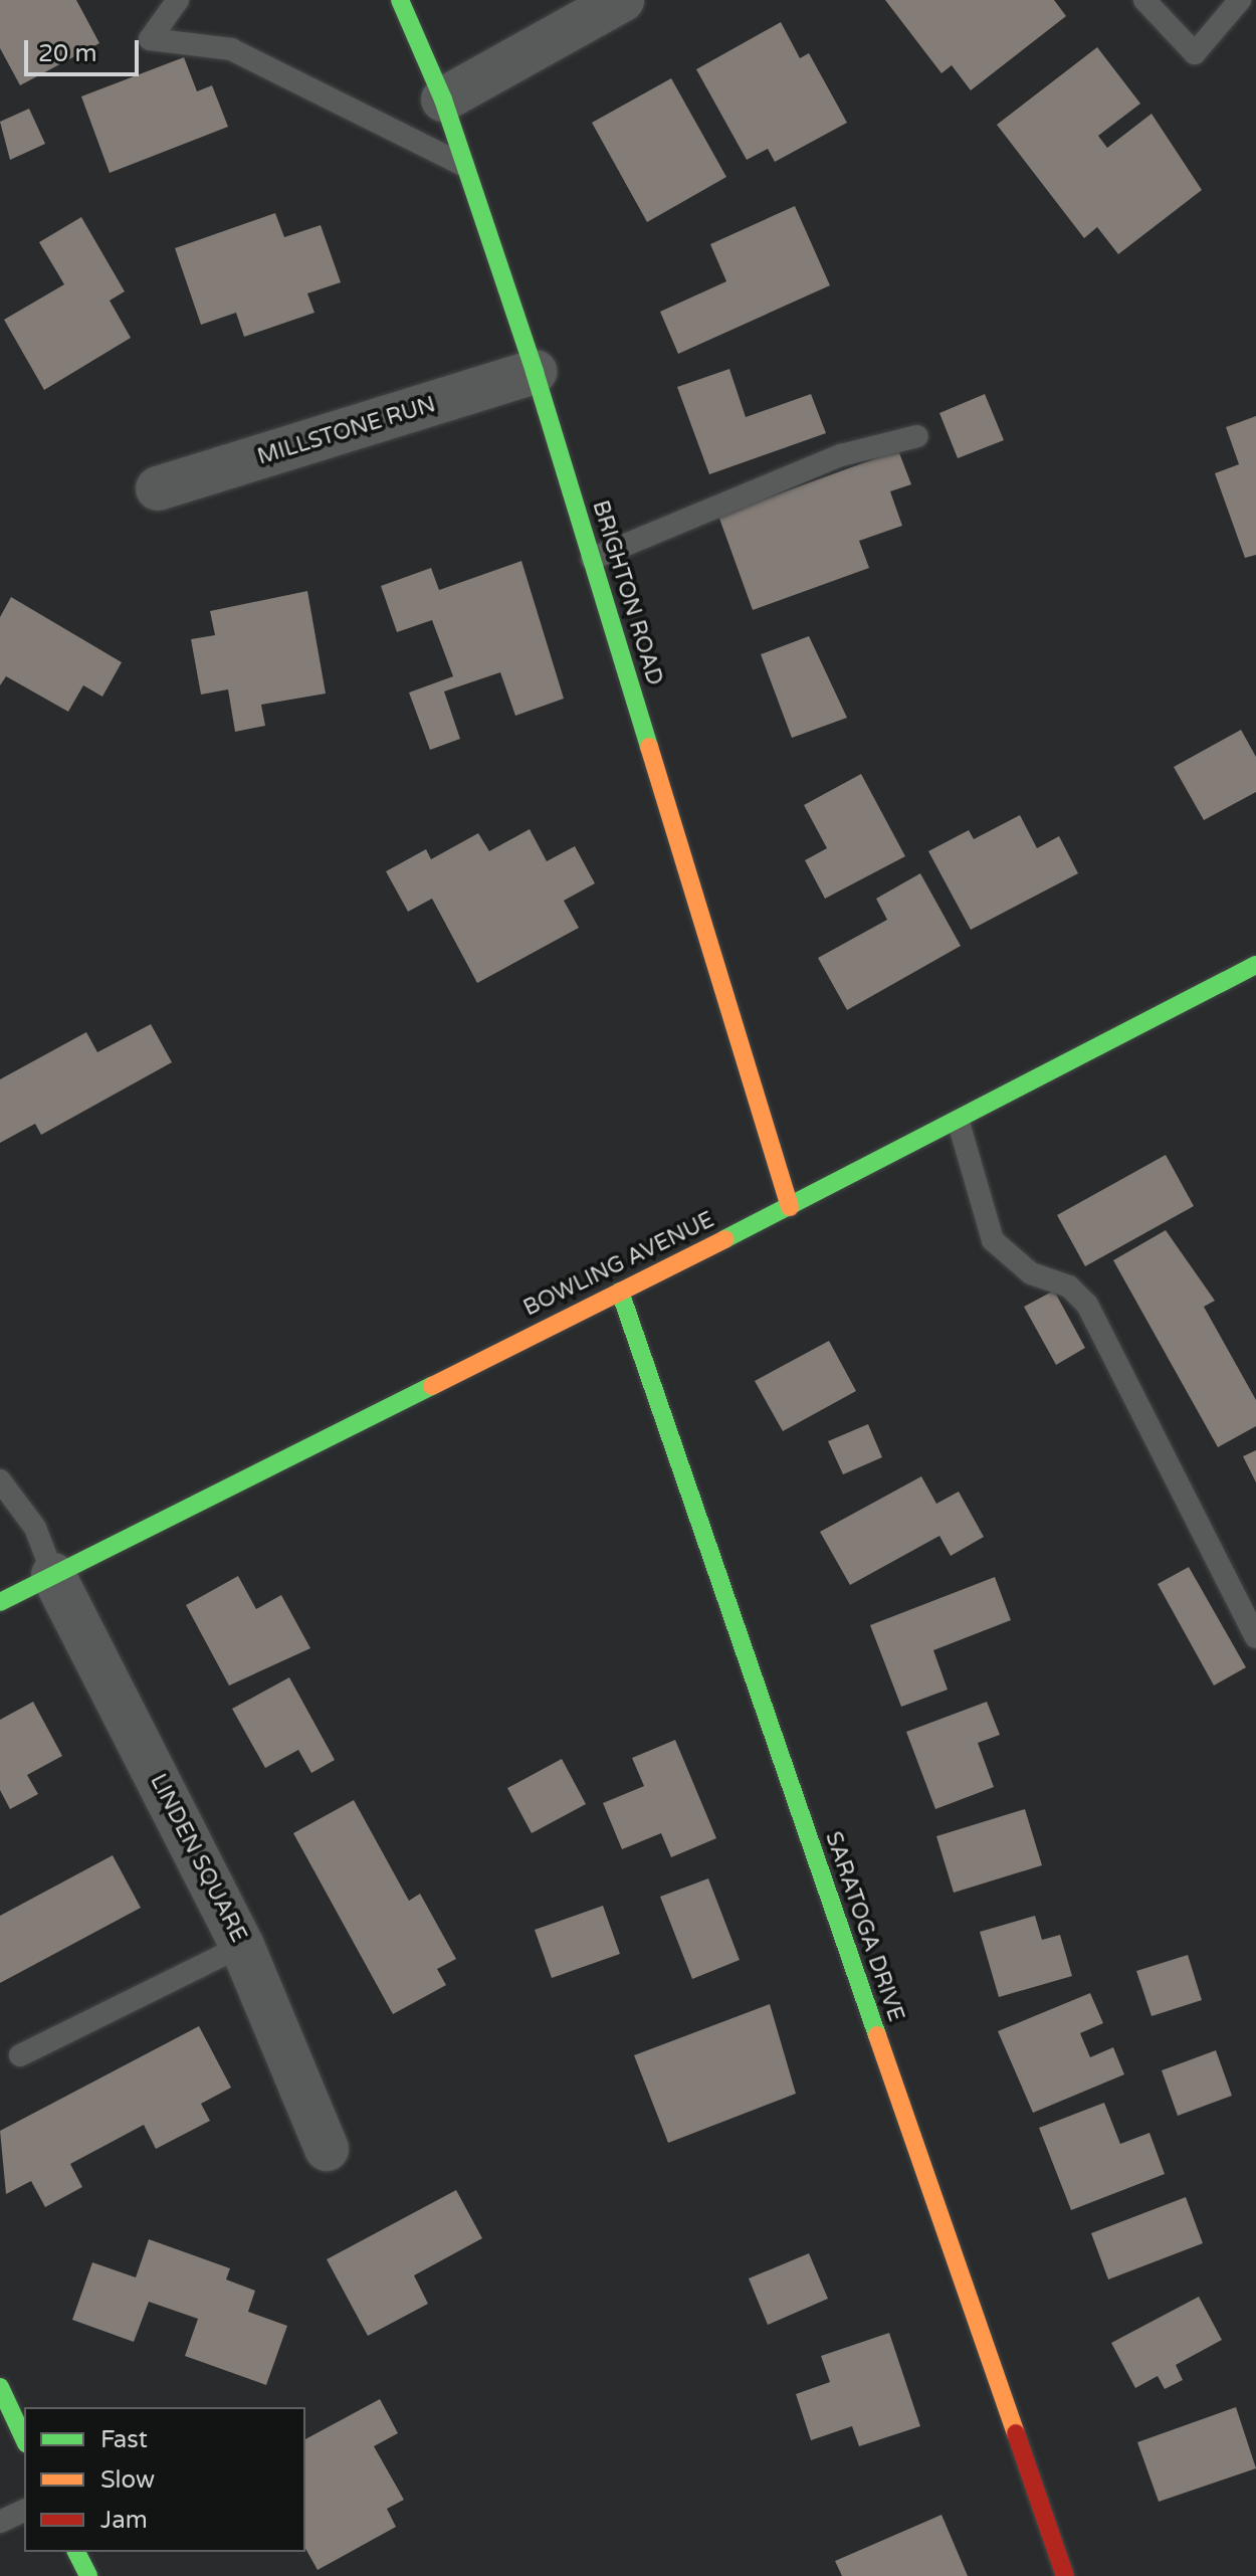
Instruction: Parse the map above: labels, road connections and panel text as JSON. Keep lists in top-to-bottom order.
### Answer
{
  "streets": {
    "street": [
      "MILLSTONE RUN",
      "BRIGHTON ROAD",
      "BOWLING AVENUE",
      "LINDEN SQUARE",
      "SARATOGA DRIVE"
    ]
  },
  "crossings": [
    ["MILLSTONE RUN", "BRIGHTON ROAD"],
    ["BRIGHTON ROAD", "BOWLING AVENUE"],
    ["BOWLING AVENUE", "LINDEN SQUARE"],
    ["BOWLING AVENUE", "SARATOGA DRIVE"]
  ],
  "legend": ["Fast", "Slow", "Jam"],
  "scale_bar": "20 m"
}
